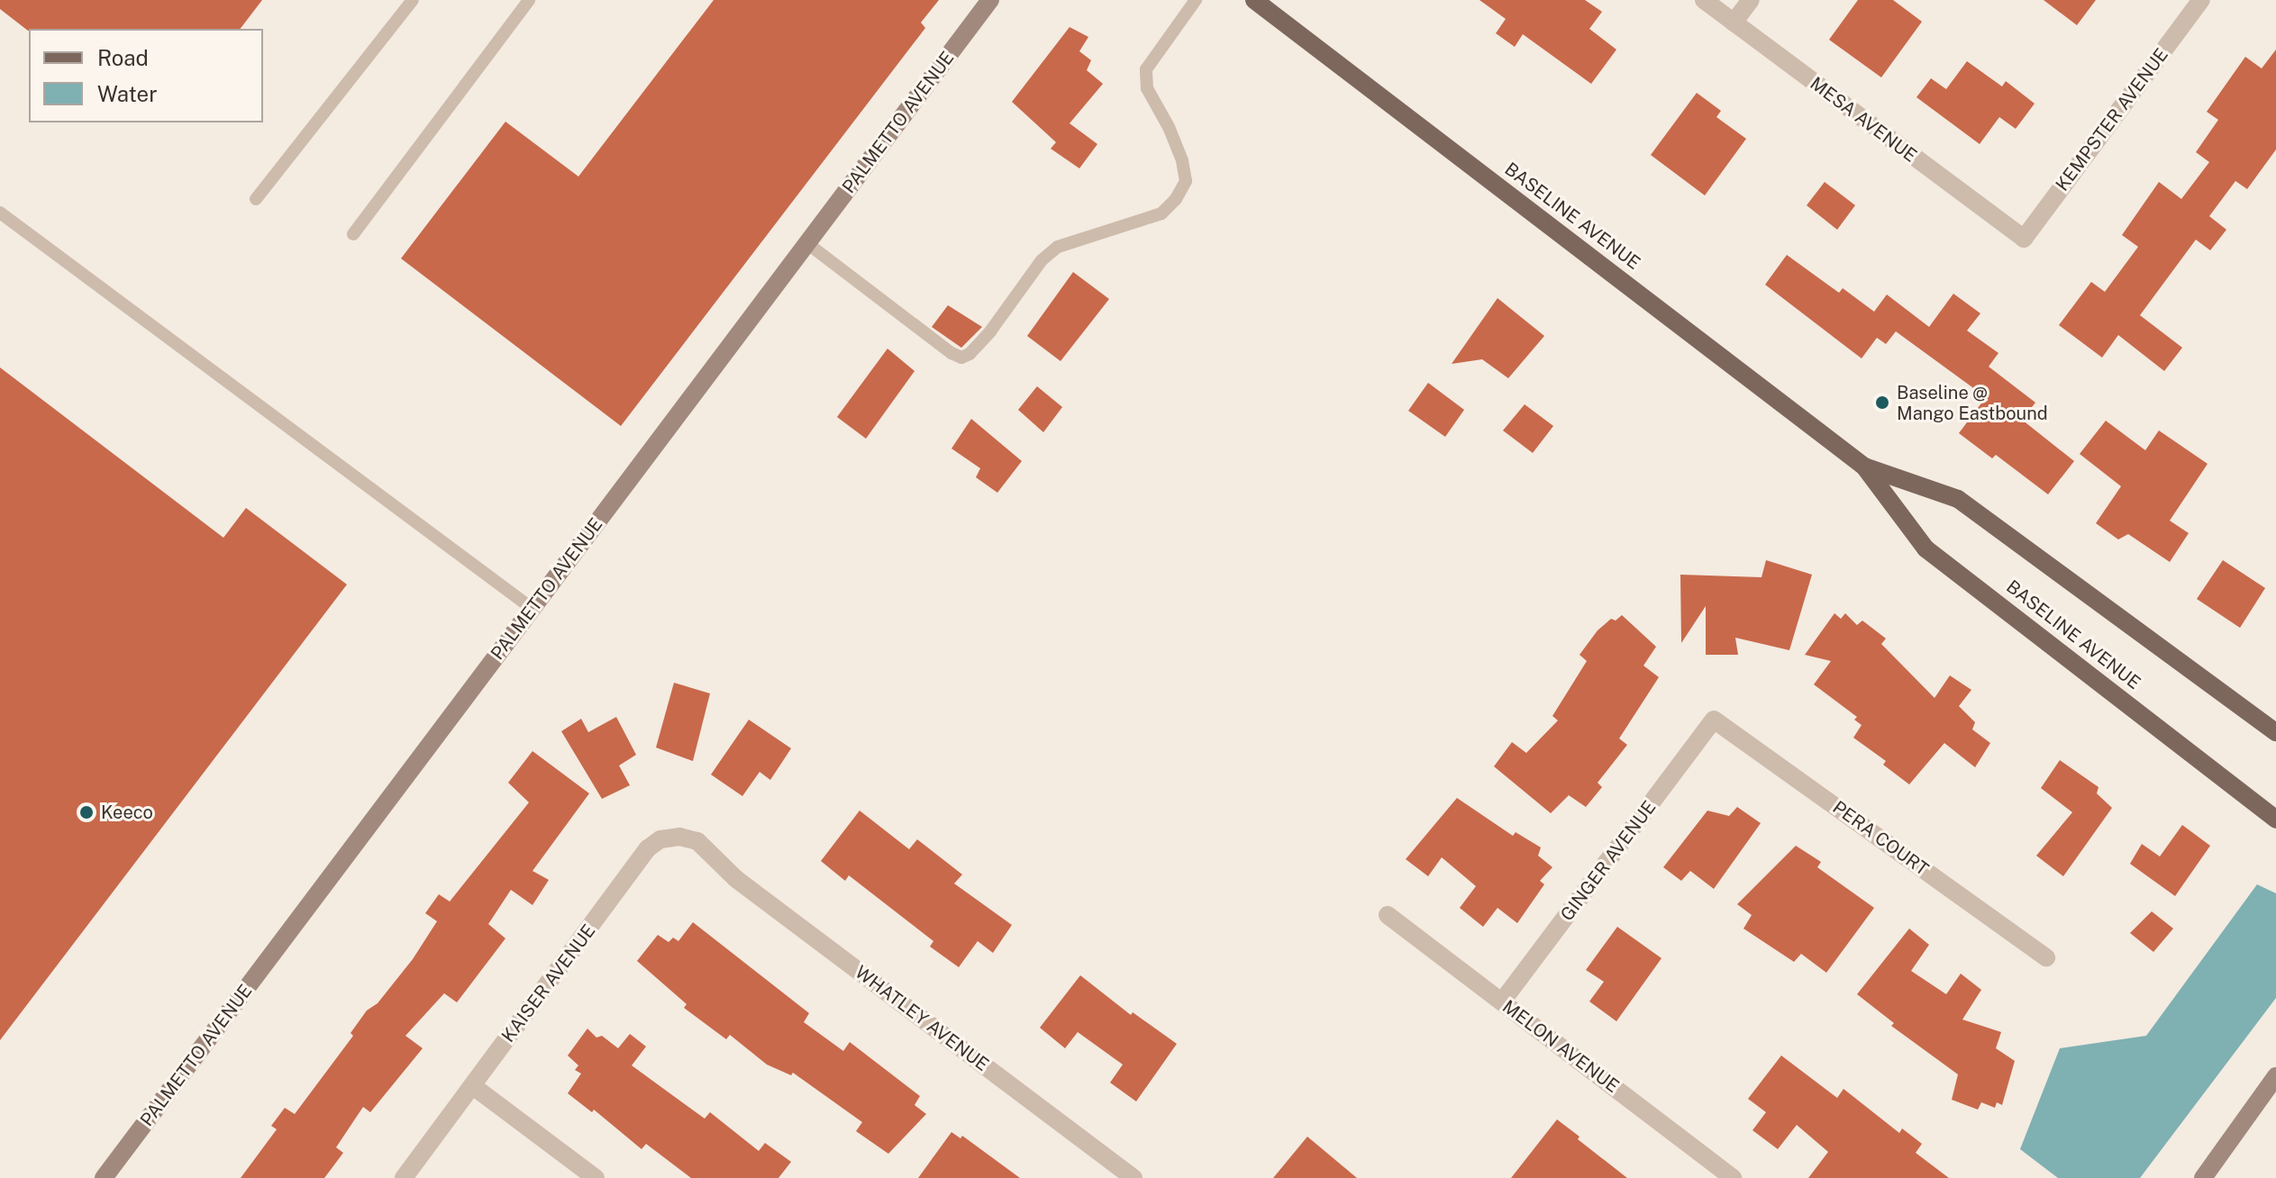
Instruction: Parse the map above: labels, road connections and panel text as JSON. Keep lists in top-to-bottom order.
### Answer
{
  "streets": {
    "main road": ["BASELINE AVENUE"],
    "street": [
      "MESA AVENUE",
      "KEMPSTER AVENUE",
      "PALMETTO AVENUE",
      "PERA COURT",
      "GINGER AVENUE",
      "KAISER AVENUE",
      "WHATLEY AVENUE",
      "MELON AVENUE"
    ]
  },
  "crossings": [
    ["MESA AVENUE", "KEMPSTER AVENUE"],
    ["PERA COURT", "GINGER AVENUE"],
    ["GINGER AVENUE", "MELON AVENUE"],
    ["KAISER AVENUE", "WHATLEY AVENUE"]
  ],
  "places": ["Baseline @ Mango Eastbound", "Keeco"],
  "legend": ["Road", "Water"]
}
